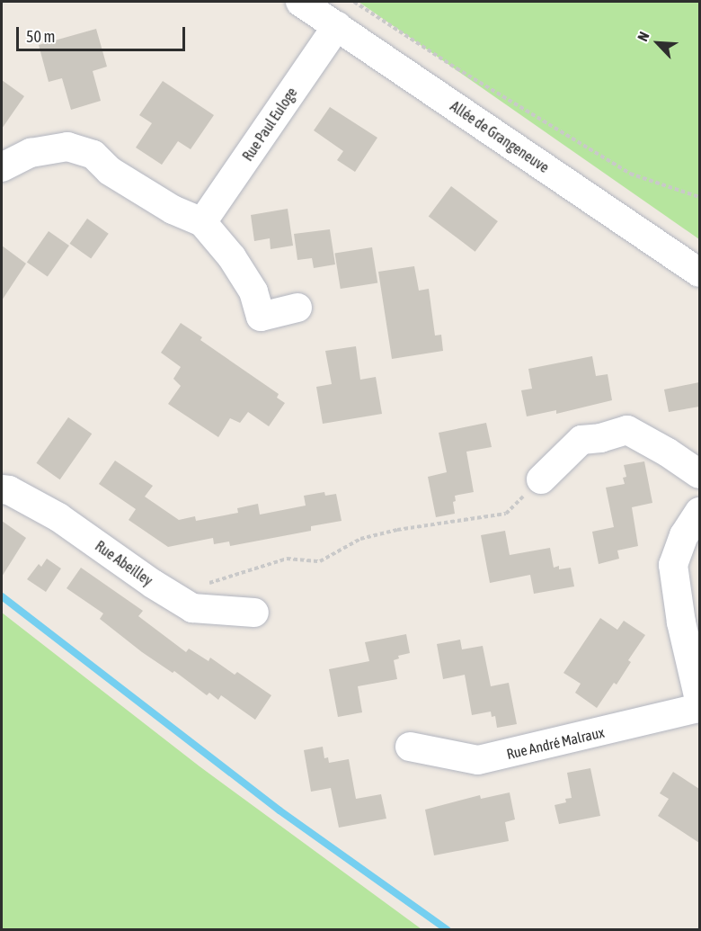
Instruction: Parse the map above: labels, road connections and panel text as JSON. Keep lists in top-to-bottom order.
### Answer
{
  "streets": {
    "street": [
      "Rue Paul Euloge",
      "Allée de Grangeneuve",
      "Rue Abeilley",
      "Rue André Malraux"
    ]
  },
  "crossings": [
    ["Rue Paul Euloge", "Allée de Grangeneuve"]
  ],
  "scale_bar": "50 m",
  "north": "top left"
}
